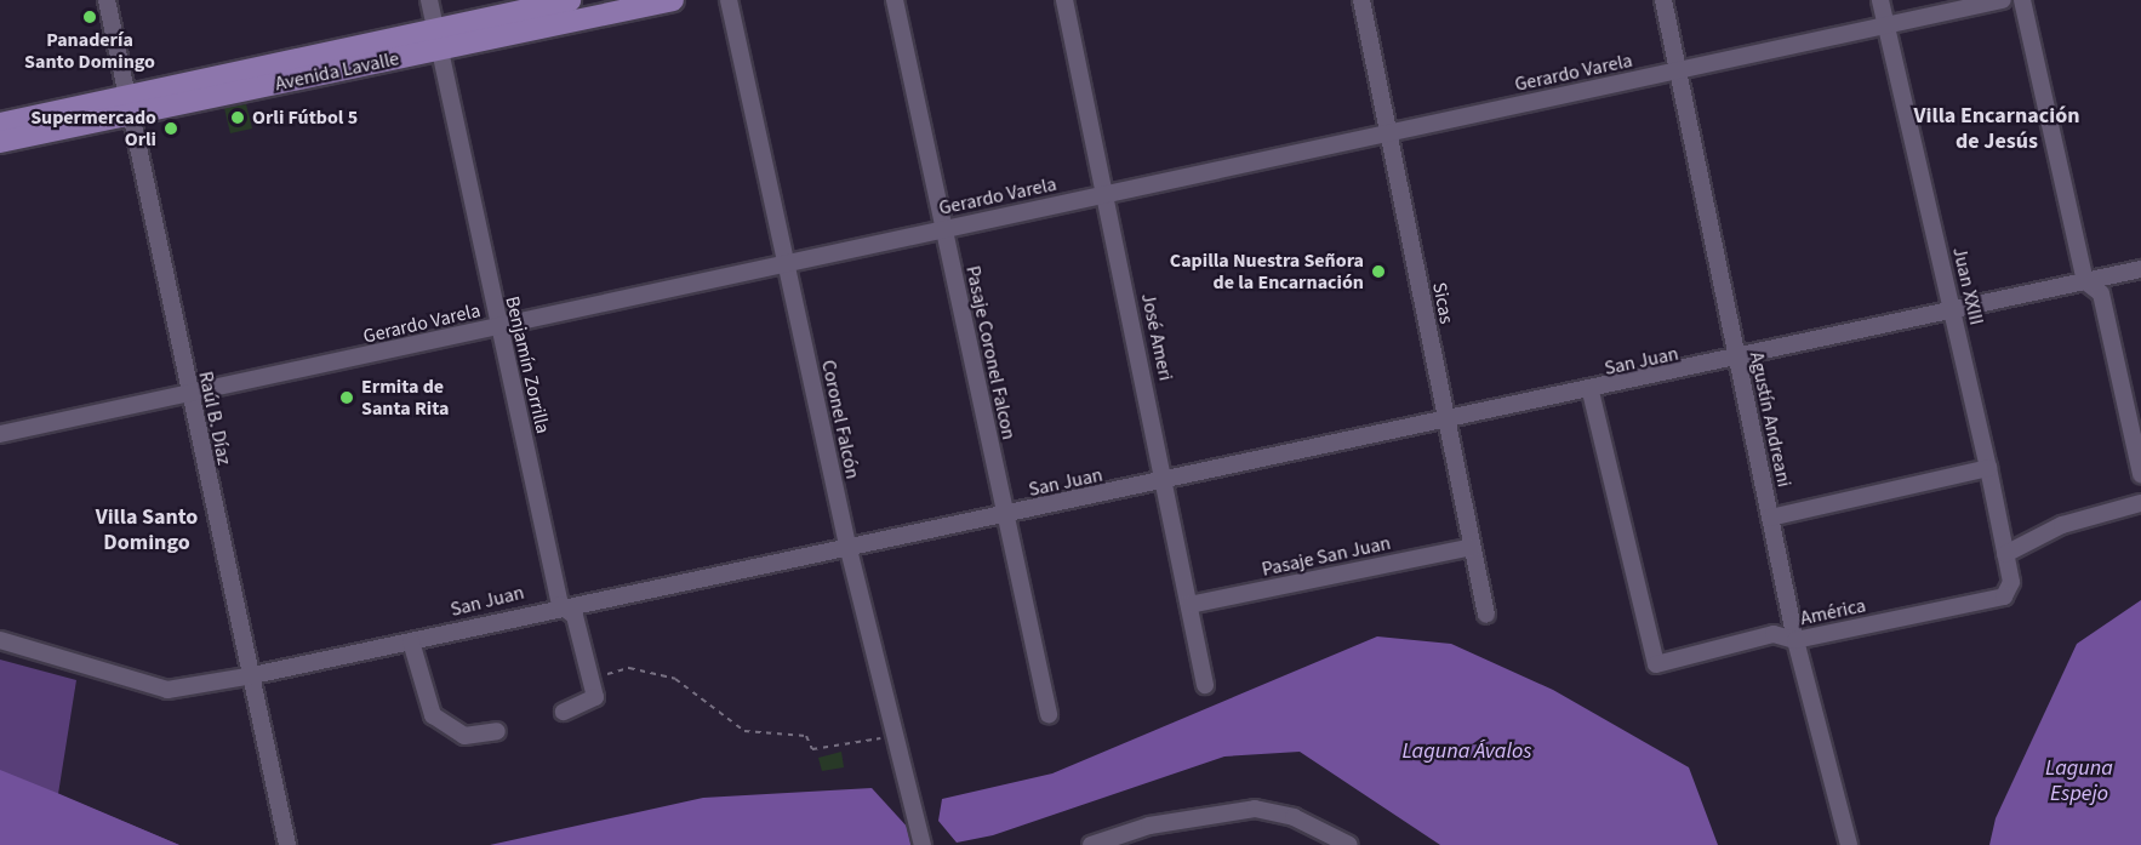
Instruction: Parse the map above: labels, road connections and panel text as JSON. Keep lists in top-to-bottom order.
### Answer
{
  "streets": {
    "main road": ["Avenida Lavalle"],
    "street": [
      "Gerardo Varela",
      "Juan XXIII",
      "Sicas",
      "José Ameri",
      "Pasaje Coronel Falcon",
      "San Juan",
      "Benjamín Zorrilla",
      "Raúl B. Díaz",
      "Coronel Falcón",
      "Agustín Andreani",
      "Pasaje San Juan",
      "América"
    ]
  },
  "crossings": [
    ["Avenida Lavalle", "Benjamín Zorrilla"],
    ["Avenida Lavalle", "Raúl B. Díaz"],
    ["Gerardo Varela", "Juan XXIII"],
    ["Gerardo Varela", "Sicas"],
    ["Gerardo Varela", "José Ameri"],
    ["Gerardo Varela", "Pasaje Coronel Falcon"],
    ["Gerardo Varela", "Benjamín Zorrilla"],
    ["Gerardo Varela", "Raúl B. Díaz"],
    ["Gerardo Varela", "Coronel Falcón"],
    ["Gerardo Varela", "Agustín Andreani"],
    ["Juan XXIII", "San Juan"],
    ["Juan XXIII", "América"],
    ["Sicas", "San Juan"],
    ["Sicas", "Pasaje San Juan"],
    ["José Ameri", "San Juan"],
    ["José Ameri", "Pasaje San Juan"],
    ["Pasaje Coronel Falcon", "San Juan"],
    ["San Juan", "Benjamín Zorrilla"],
    ["San Juan", "Raúl B. Díaz"],
    ["San Juan", "Coronel Falcón"],
    ["San Juan", "Agustín Andreani"],
    ["San Juan", "América"],
    ["Agustín Andreani", "América"]
  ],
  "districts": ["Villa Encarnación de Jesús", "Villa Santo Domingo"],
  "water": ["Laguna Ávalos", "Laguna Espejo"],
  "places": [
    "Panadería Santo Domingo",
    "Orli Fútbol 5",
    "Supermercado Orli",
    "Capilla Nuestra Señora de la Encarnación",
    "Ermita de Santa Rita"
  ]
}
